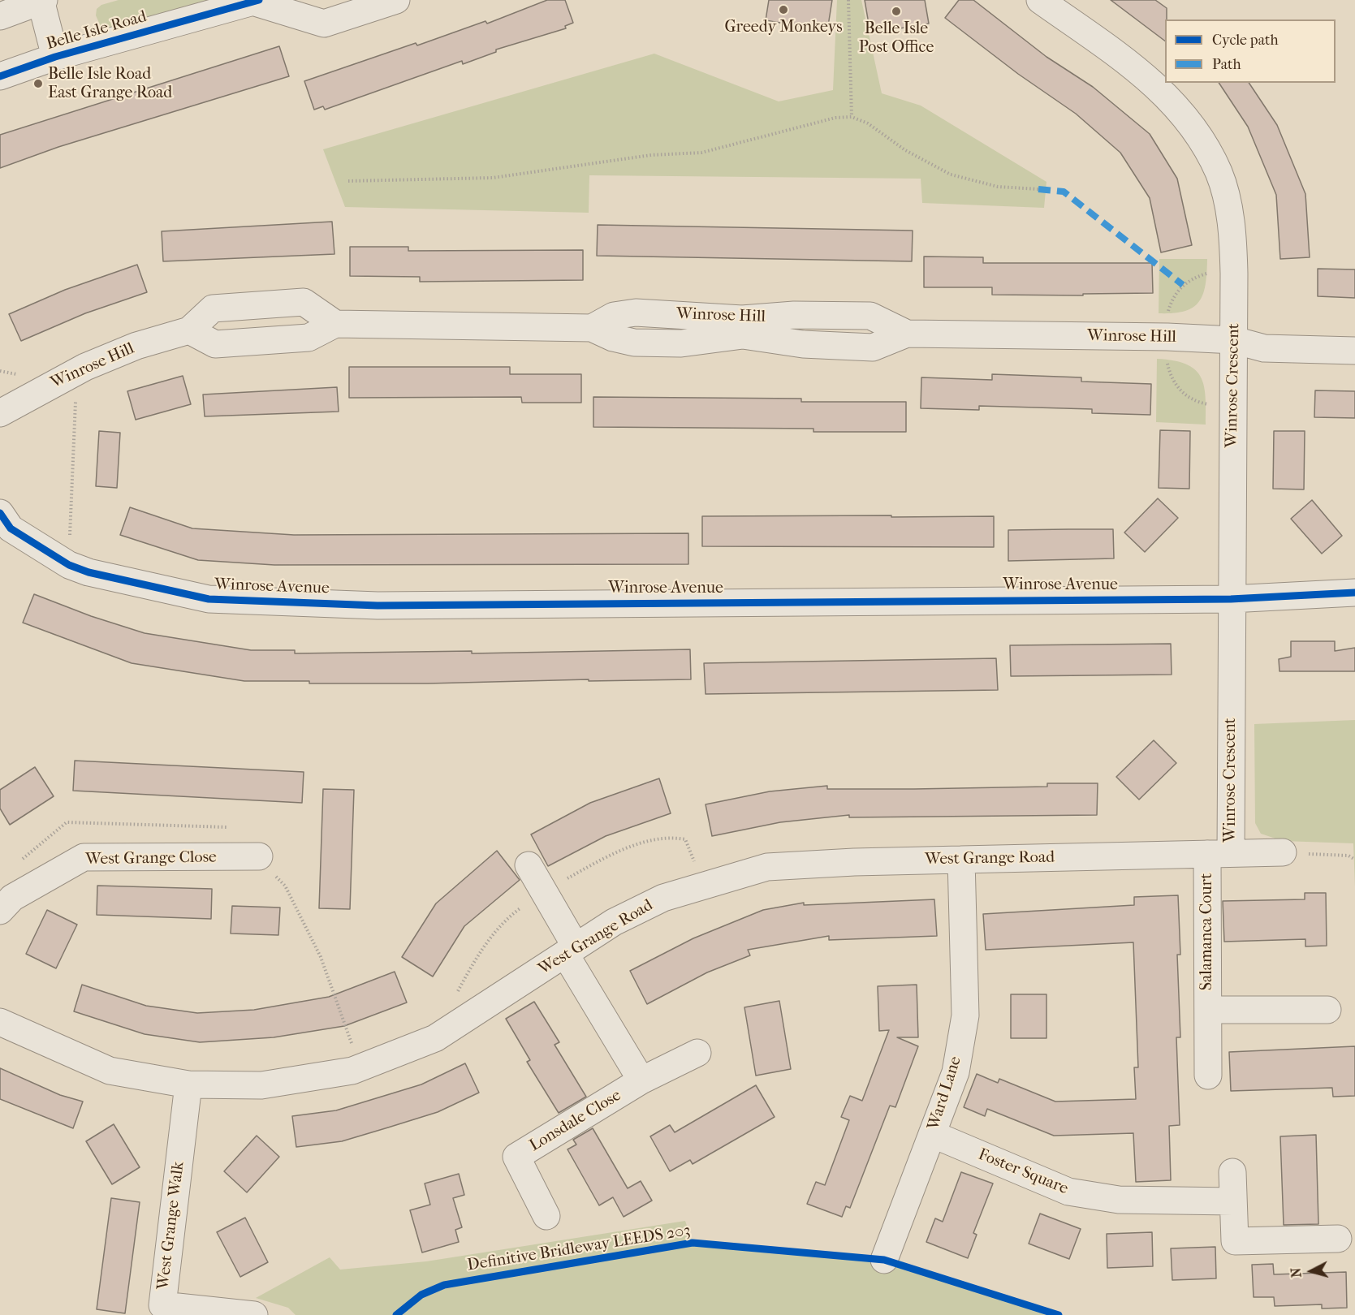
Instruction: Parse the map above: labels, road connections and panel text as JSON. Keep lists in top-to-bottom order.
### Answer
{
  "streets": {
    "street": [
      "Belle Isle Road",
      "Winrose Hill",
      "Winrose Crescent",
      "Winrose Avenue",
      "West Grange Close",
      "West Grange Road",
      "Salamanca Court",
      "Ward Lane",
      "Lonsdale Close",
      "Foster Square",
      "West Grange Walk"
    ],
    "cycle path": ["Definitive Bridleway LEEDS 203"]
  },
  "crossings": [
    ["Winrose Hill", "Winrose Crescent"],
    ["Winrose Crescent", "Winrose Avenue"],
    ["Winrose Crescent", "West Grange Road"],
    ["Winrose Crescent", "Salamanca Court"],
    ["West Grange Road", "Salamanca Court"],
    ["West Grange Road", "Ward Lane"],
    ["West Grange Road", "West Grange Walk"],
    ["Ward Lane", "Foster Square"]
  ],
  "places": ["Greedy Monkeys", "Belle Isle Post Office", "Belle Isle Road East Grange Road"],
  "legend": ["Cycle path", "Path"],
  "north": "left"
}
